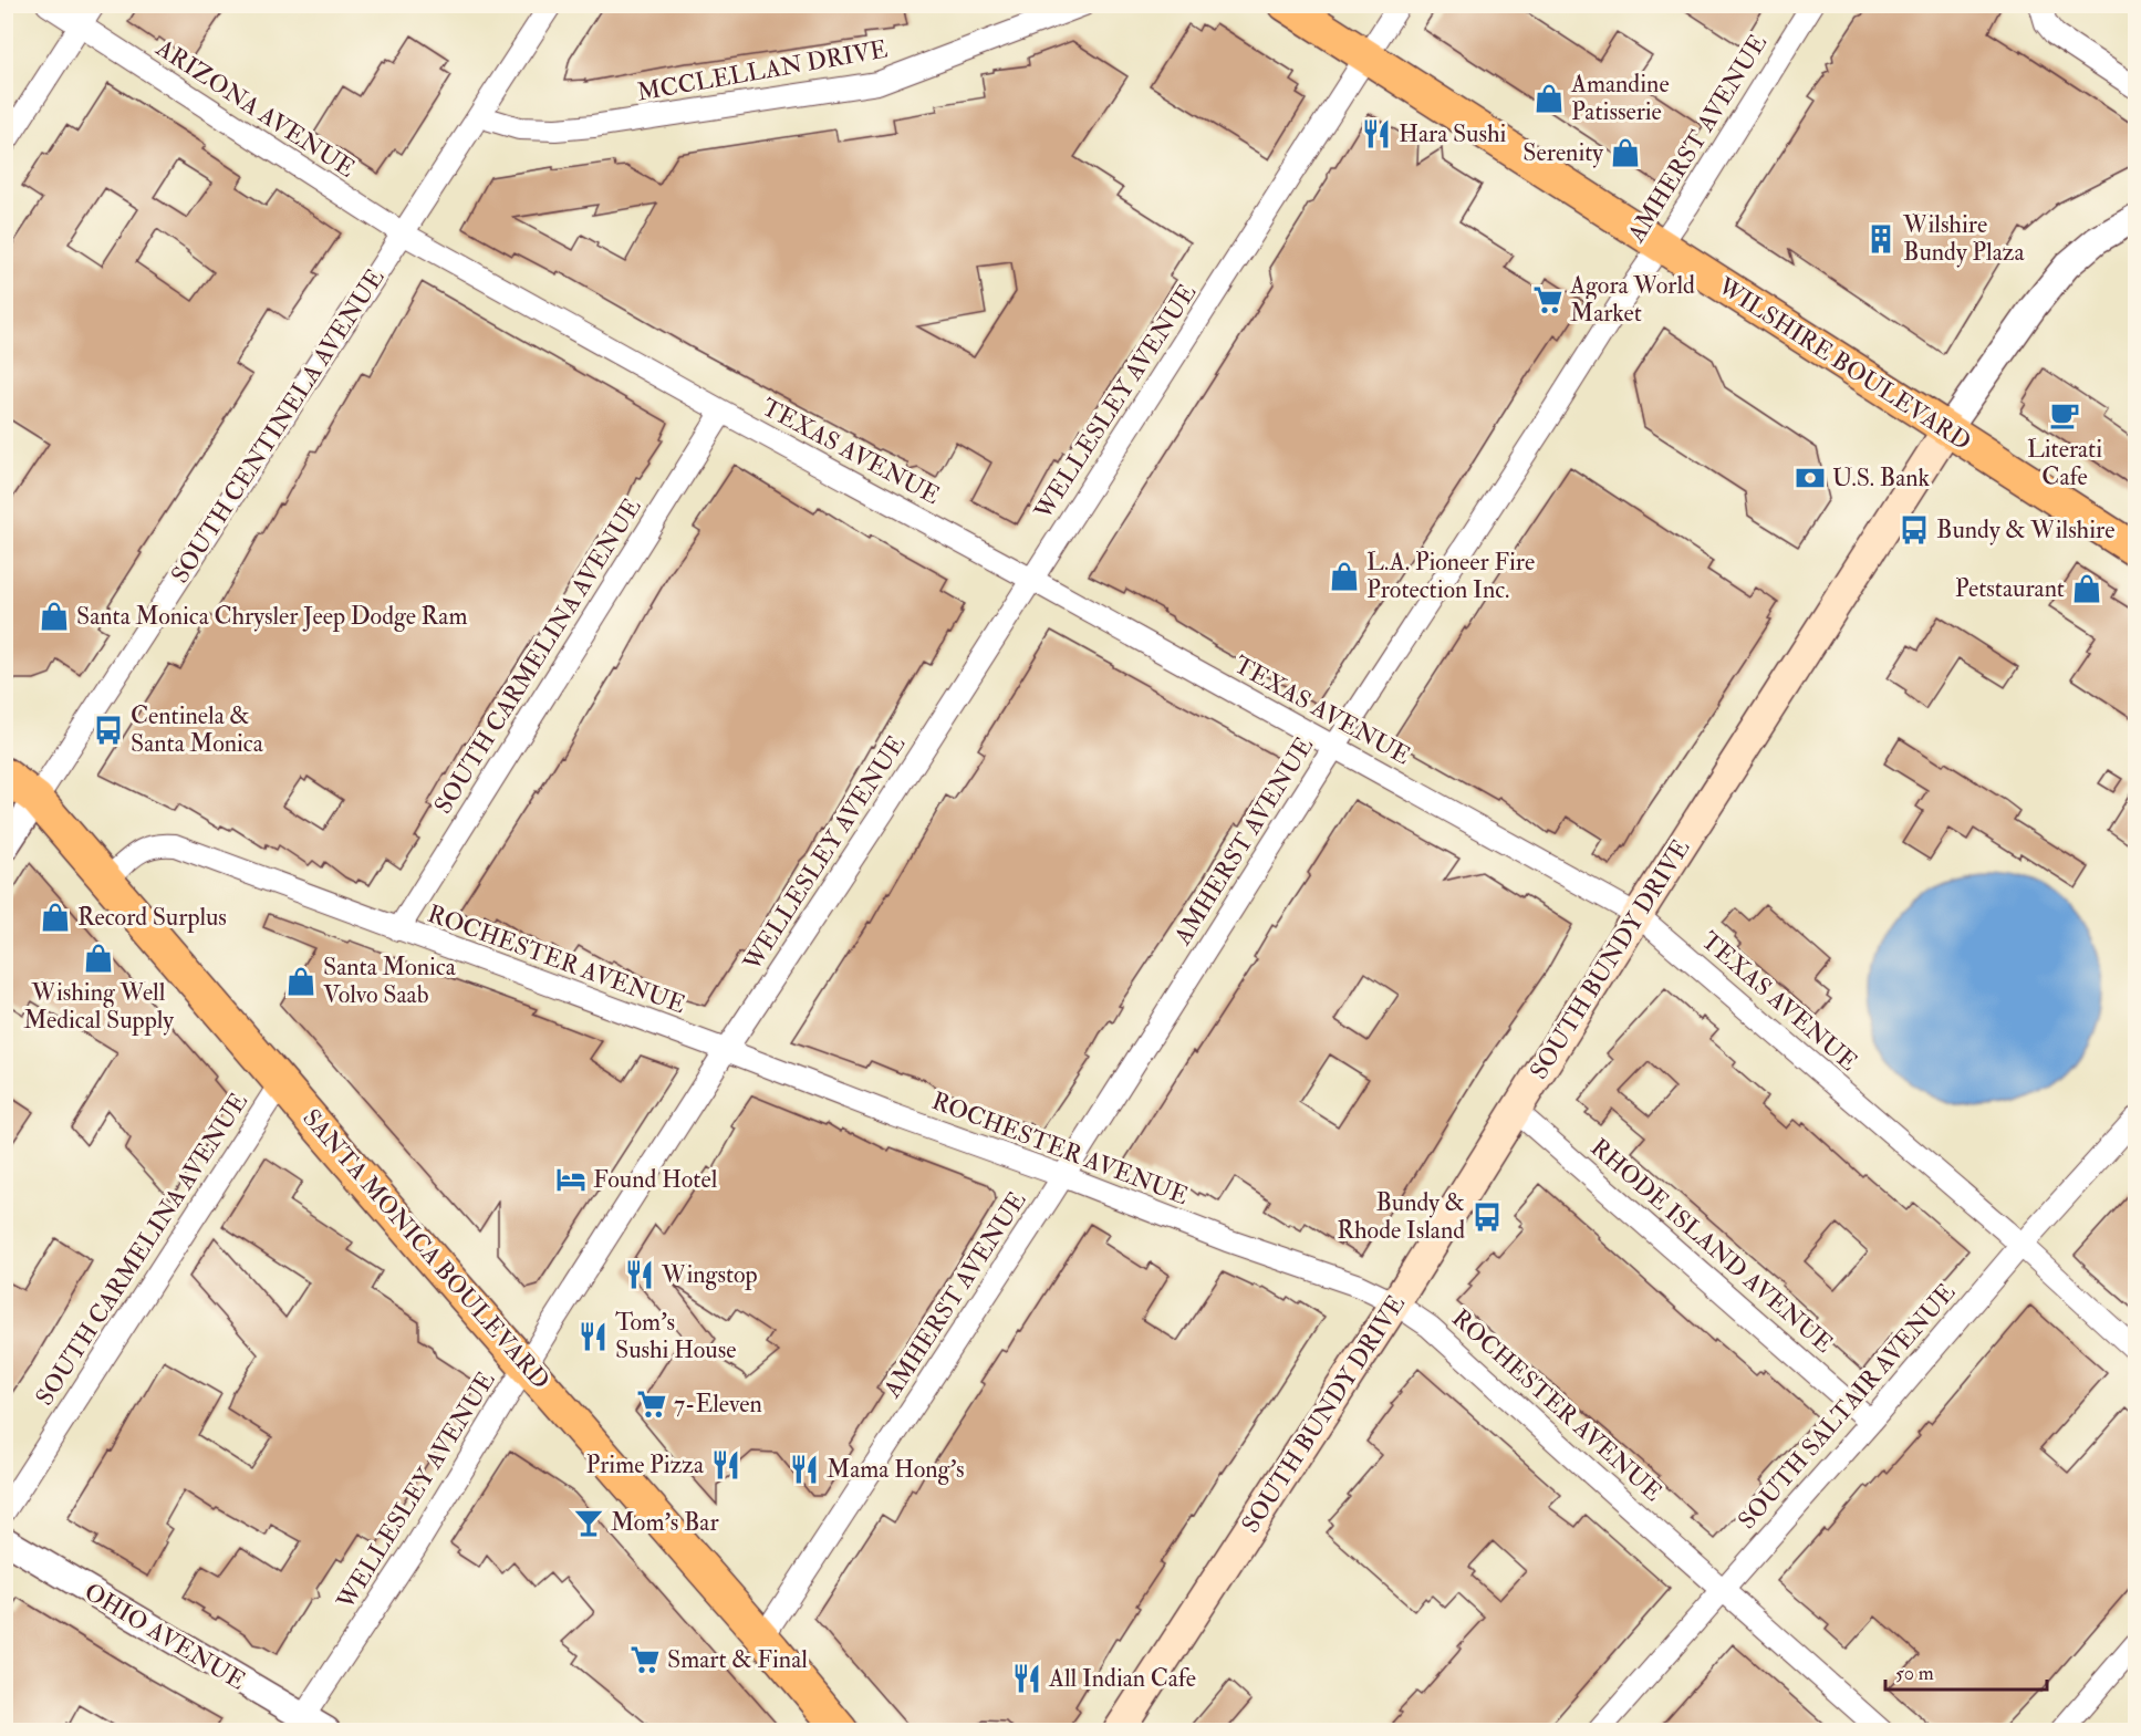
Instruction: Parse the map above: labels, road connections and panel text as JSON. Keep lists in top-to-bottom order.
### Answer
{
  "streets": {
    "main road": ["WILSHIRE BOULEVARD", "SOUTH BUNDY DRIVE", "SANTA MONICA BOULEVARD"],
    "street": [
      "MCCLELLAN DRIVE",
      "ARIZONA AVENUE",
      "AMHERST AVENUE",
      "WELLESLEY AVENUE",
      "SOUTH CENTINELA AVENUE",
      "TEXAS AVENUE",
      "SOUTH CARMELINA AVENUE",
      "ROCHESTER AVENUE",
      "RHODE ISLAND AVENUE",
      "SOUTH SALTAIR AVENUE",
      "OHIO AVENUE"
    ]
  },
  "crossings": [
    ["MCCLELLAN DRIVE", "SOUTH CENTINELA AVENUE"],
    ["ARIZONA AVENUE", "SOUTH CENTINELA AVENUE"],
    ["ARIZONA AVENUE", "TEXAS AVENUE"],
    ["AMHERST AVENUE", "WILSHIRE BOULEVARD"],
    ["AMHERST AVENUE", "TEXAS AVENUE"],
    ["AMHERST AVENUE", "ROCHESTER AVENUE"],
    ["AMHERST AVENUE", "SANTA MONICA BOULEVARD"],
    ["WILSHIRE BOULEVARD", "WELLESLEY AVENUE"],
    ["WILSHIRE BOULEVARD", "SOUTH BUNDY DRIVE"],
    ["WELLESLEY AVENUE", "TEXAS AVENUE"],
    ["WELLESLEY AVENUE", "ROCHESTER AVENUE"],
    ["WELLESLEY AVENUE", "SANTA MONICA BOULEVARD"],
    ["WELLESLEY AVENUE", "OHIO AVENUE"],
    ["SOUTH CENTINELA AVENUE", "TEXAS AVENUE"],
    ["SOUTH CENTINELA AVENUE", "SANTA MONICA BOULEVARD"],
    ["TEXAS AVENUE", "SOUTH CARMELINA AVENUE"],
    ["TEXAS AVENUE", "SOUTH BUNDY DRIVE"],
    ["TEXAS AVENUE", "SOUTH SALTAIR AVENUE"],
    ["SOUTH CARMELINA AVENUE", "ROCHESTER AVENUE"],
    ["SOUTH CARMELINA AVENUE", "SANTA MONICA BOULEVARD"],
    ["ROCHESTER AVENUE", "SOUTH BUNDY DRIVE"],
    ["ROCHESTER AVENUE", "SANTA MONICA BOULEVARD"],
    ["ROCHESTER AVENUE", "SOUTH SALTAIR AVENUE"],
    ["SOUTH BUNDY DRIVE", "RHODE ISLAND AVENUE"],
    ["RHODE ISLAND AVENUE", "SOUTH SALTAIR AVENUE"]
  ],
  "places": {
    "shop": [
      "Amandine Patisserie",
      "Serenity",
      "L.A. Pioneer Fire Protection Inc.",
      "Petstaurant",
      "Santa Monica Chrysler Jeep Dodge Ram",
      "Record Surplus",
      "Wishing Well Medical Supply",
      "Santa Monica Volvo Saab"
    ],
    "restaurant": [
      "Hara Sushi",
      "Wingstop",
      "Tom's Sushi House",
      "Prime Pizza",
      "Mama Hong's",
      "All Indian Cafe"
    ],
    "building": ["Wilshire Bundy Plaza"],
    "supermarket": ["Agora World Market", "7-Eleven", "Smart & Final"],
    "cafe": ["Literati Cafe"],
    "bank": ["U.S. Bank"],
    "bus stop": ["Bundy & Wilshire", "Centinela & Santa Monica", "Bundy & Rhode Island"],
    "hotel": ["Found Hotel"],
    "bar": ["Mom's Bar"]
  },
  "scale_bar": "50 m"
}
